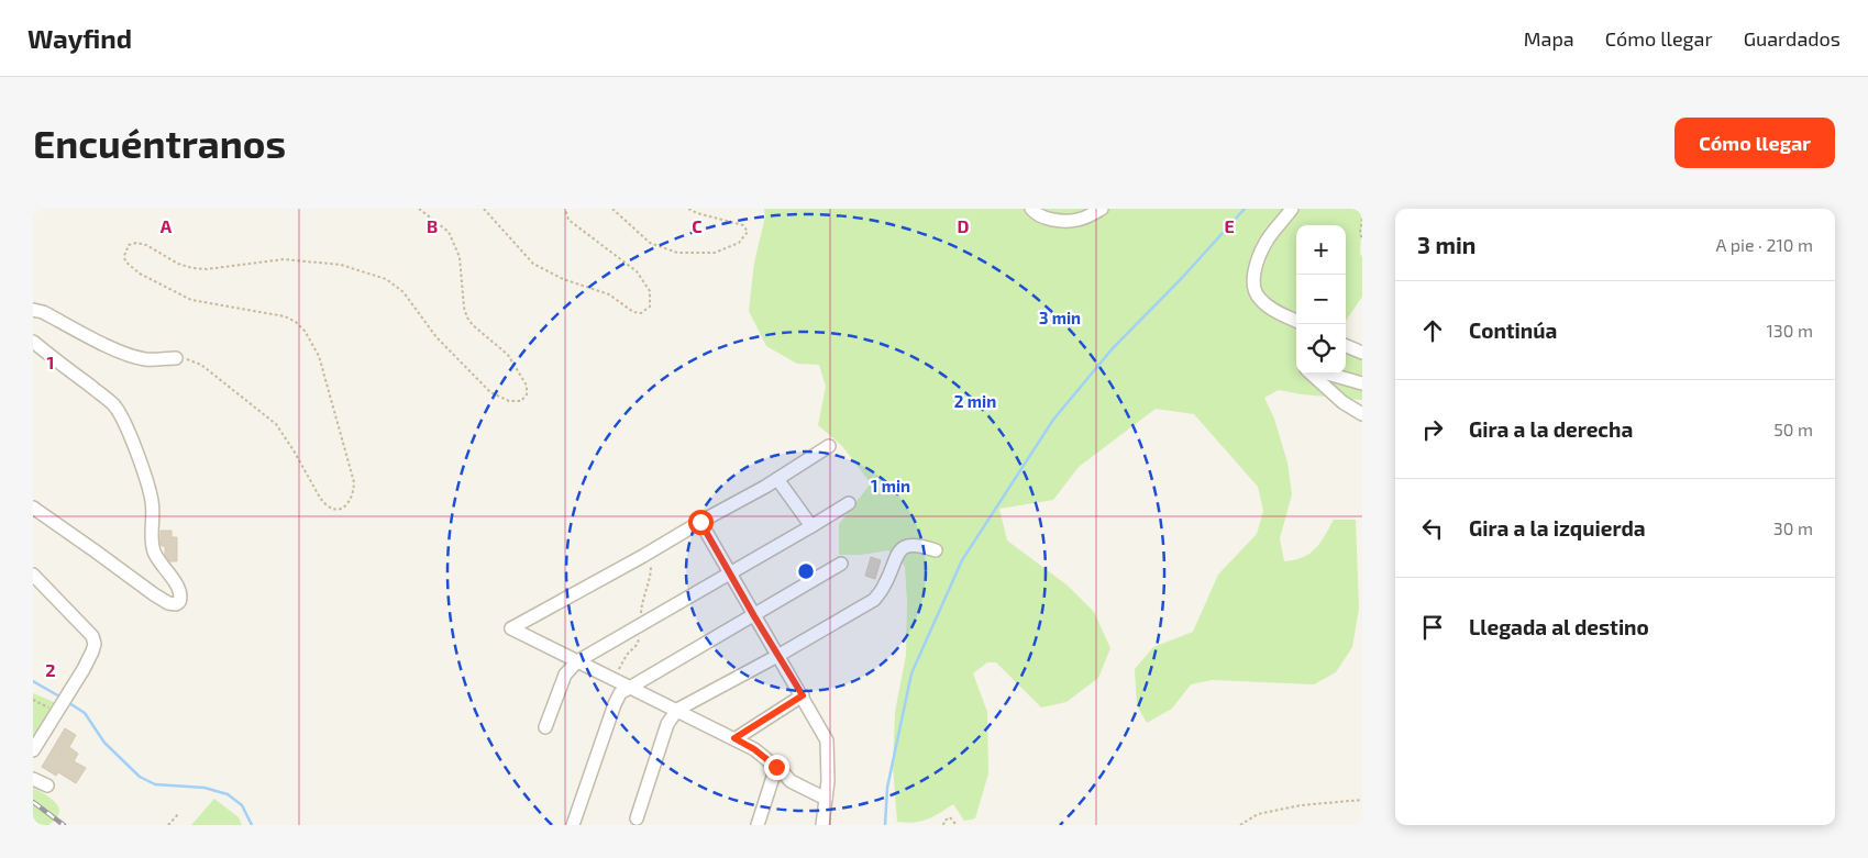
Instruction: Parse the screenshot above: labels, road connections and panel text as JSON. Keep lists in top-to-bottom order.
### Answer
{
  "page": {
    "header": "Wayfind",
    "nav": ["Mapa", "Cómo llegar", "Guardados"],
    "buttons": "Cómo llegar",
    "title": "Encuéntranos",
    "heading": ["3 min", "A pie · 210 m"],
    "map_buttons": ["+", "−"],
    "list": [
      ["Continúa", "130 m"],
      ["Gira a la derecha", "50 m"],
      ["Gira a la izquierda", "30 m"],
      "Llegada al destino"
    ]
  },
  "grid": {
    "columns": [
      "A",
      "B",
      "C",
      "D",
      "E"
    ],
    "rows": ["1", "2"]
  },
  "rings": ["3 min", "2 min", "1 min"]
}
